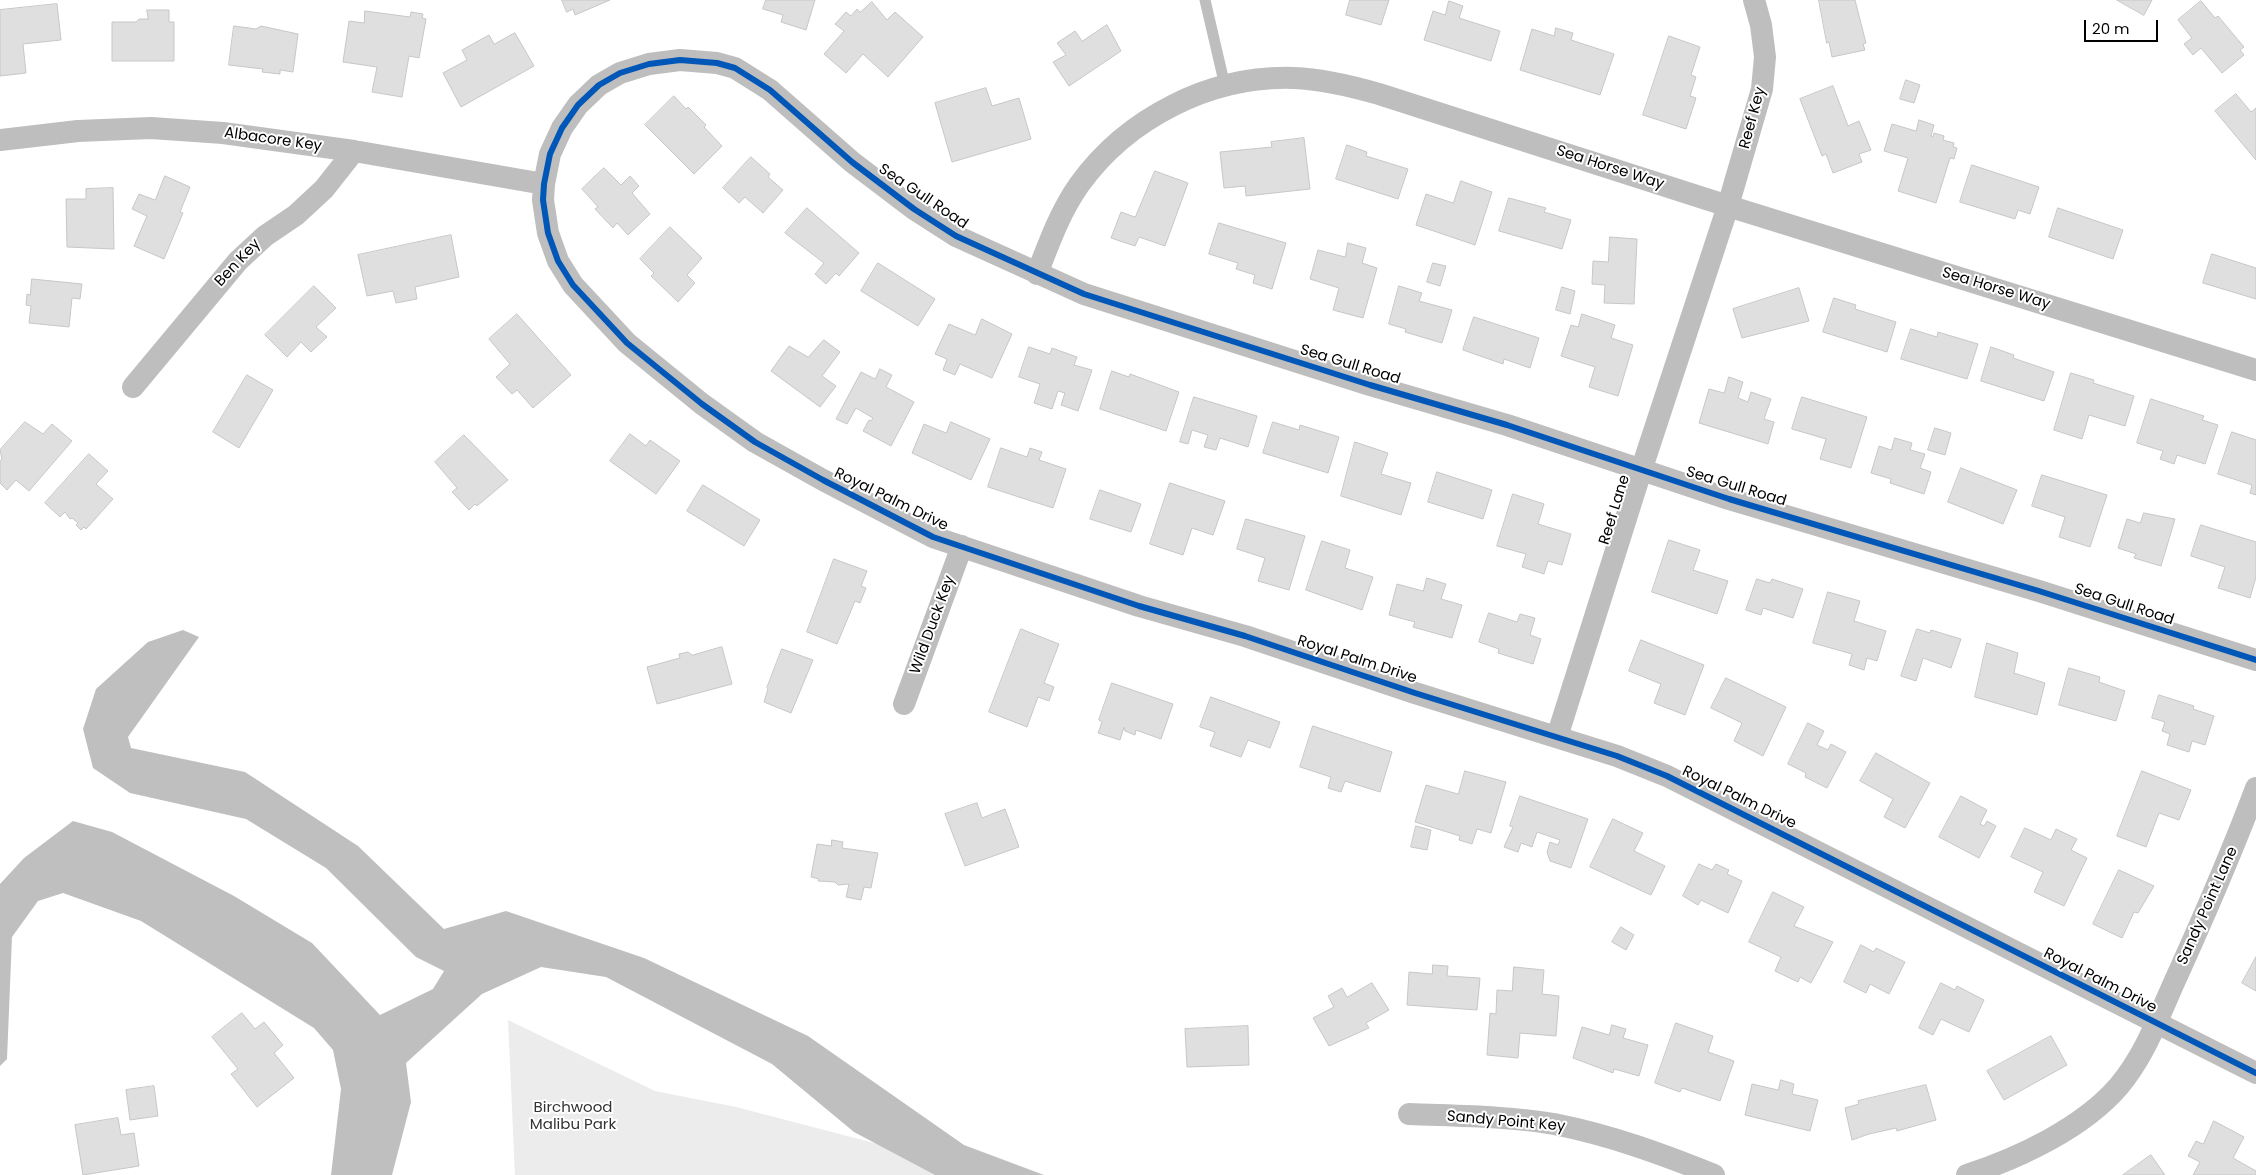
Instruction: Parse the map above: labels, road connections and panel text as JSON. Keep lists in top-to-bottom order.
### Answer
{
  "streets": {
    "street": [
      "Reef Key",
      "Albacore Key",
      "Sea Horse Way",
      "Sea Gull Road",
      "Ben Key",
      "Royal Palm Drive",
      "Reef Lane",
      "Wild Duck Key",
      "Sandy Point Lane",
      "Sandy Point Key"
    ]
  },
  "crossings": [
    ["Reef Key", "Sea Horse Way"],
    ["Reef Key", "Reef Lane"],
    ["Albacore Key", "Sea Gull Road"],
    ["Albacore Key", "Ben Key"],
    ["Albacore Key", "Royal Palm Drive"],
    ["Sea Horse Way", "Sea Gull Road"],
    ["Sea Horse Way", "Reef Lane"],
    ["Sea Gull Road", "Royal Palm Drive"],
    ["Sea Gull Road", "Reef Lane"],
    ["Royal Palm Drive", "Reef Lane"],
    ["Royal Palm Drive", "Wild Duck Key"],
    ["Royal Palm Drive", "Sandy Point Lane"]
  ],
  "parks": ["Birchwood Malibu Park"],
  "scale_bar": "20 m"
}
